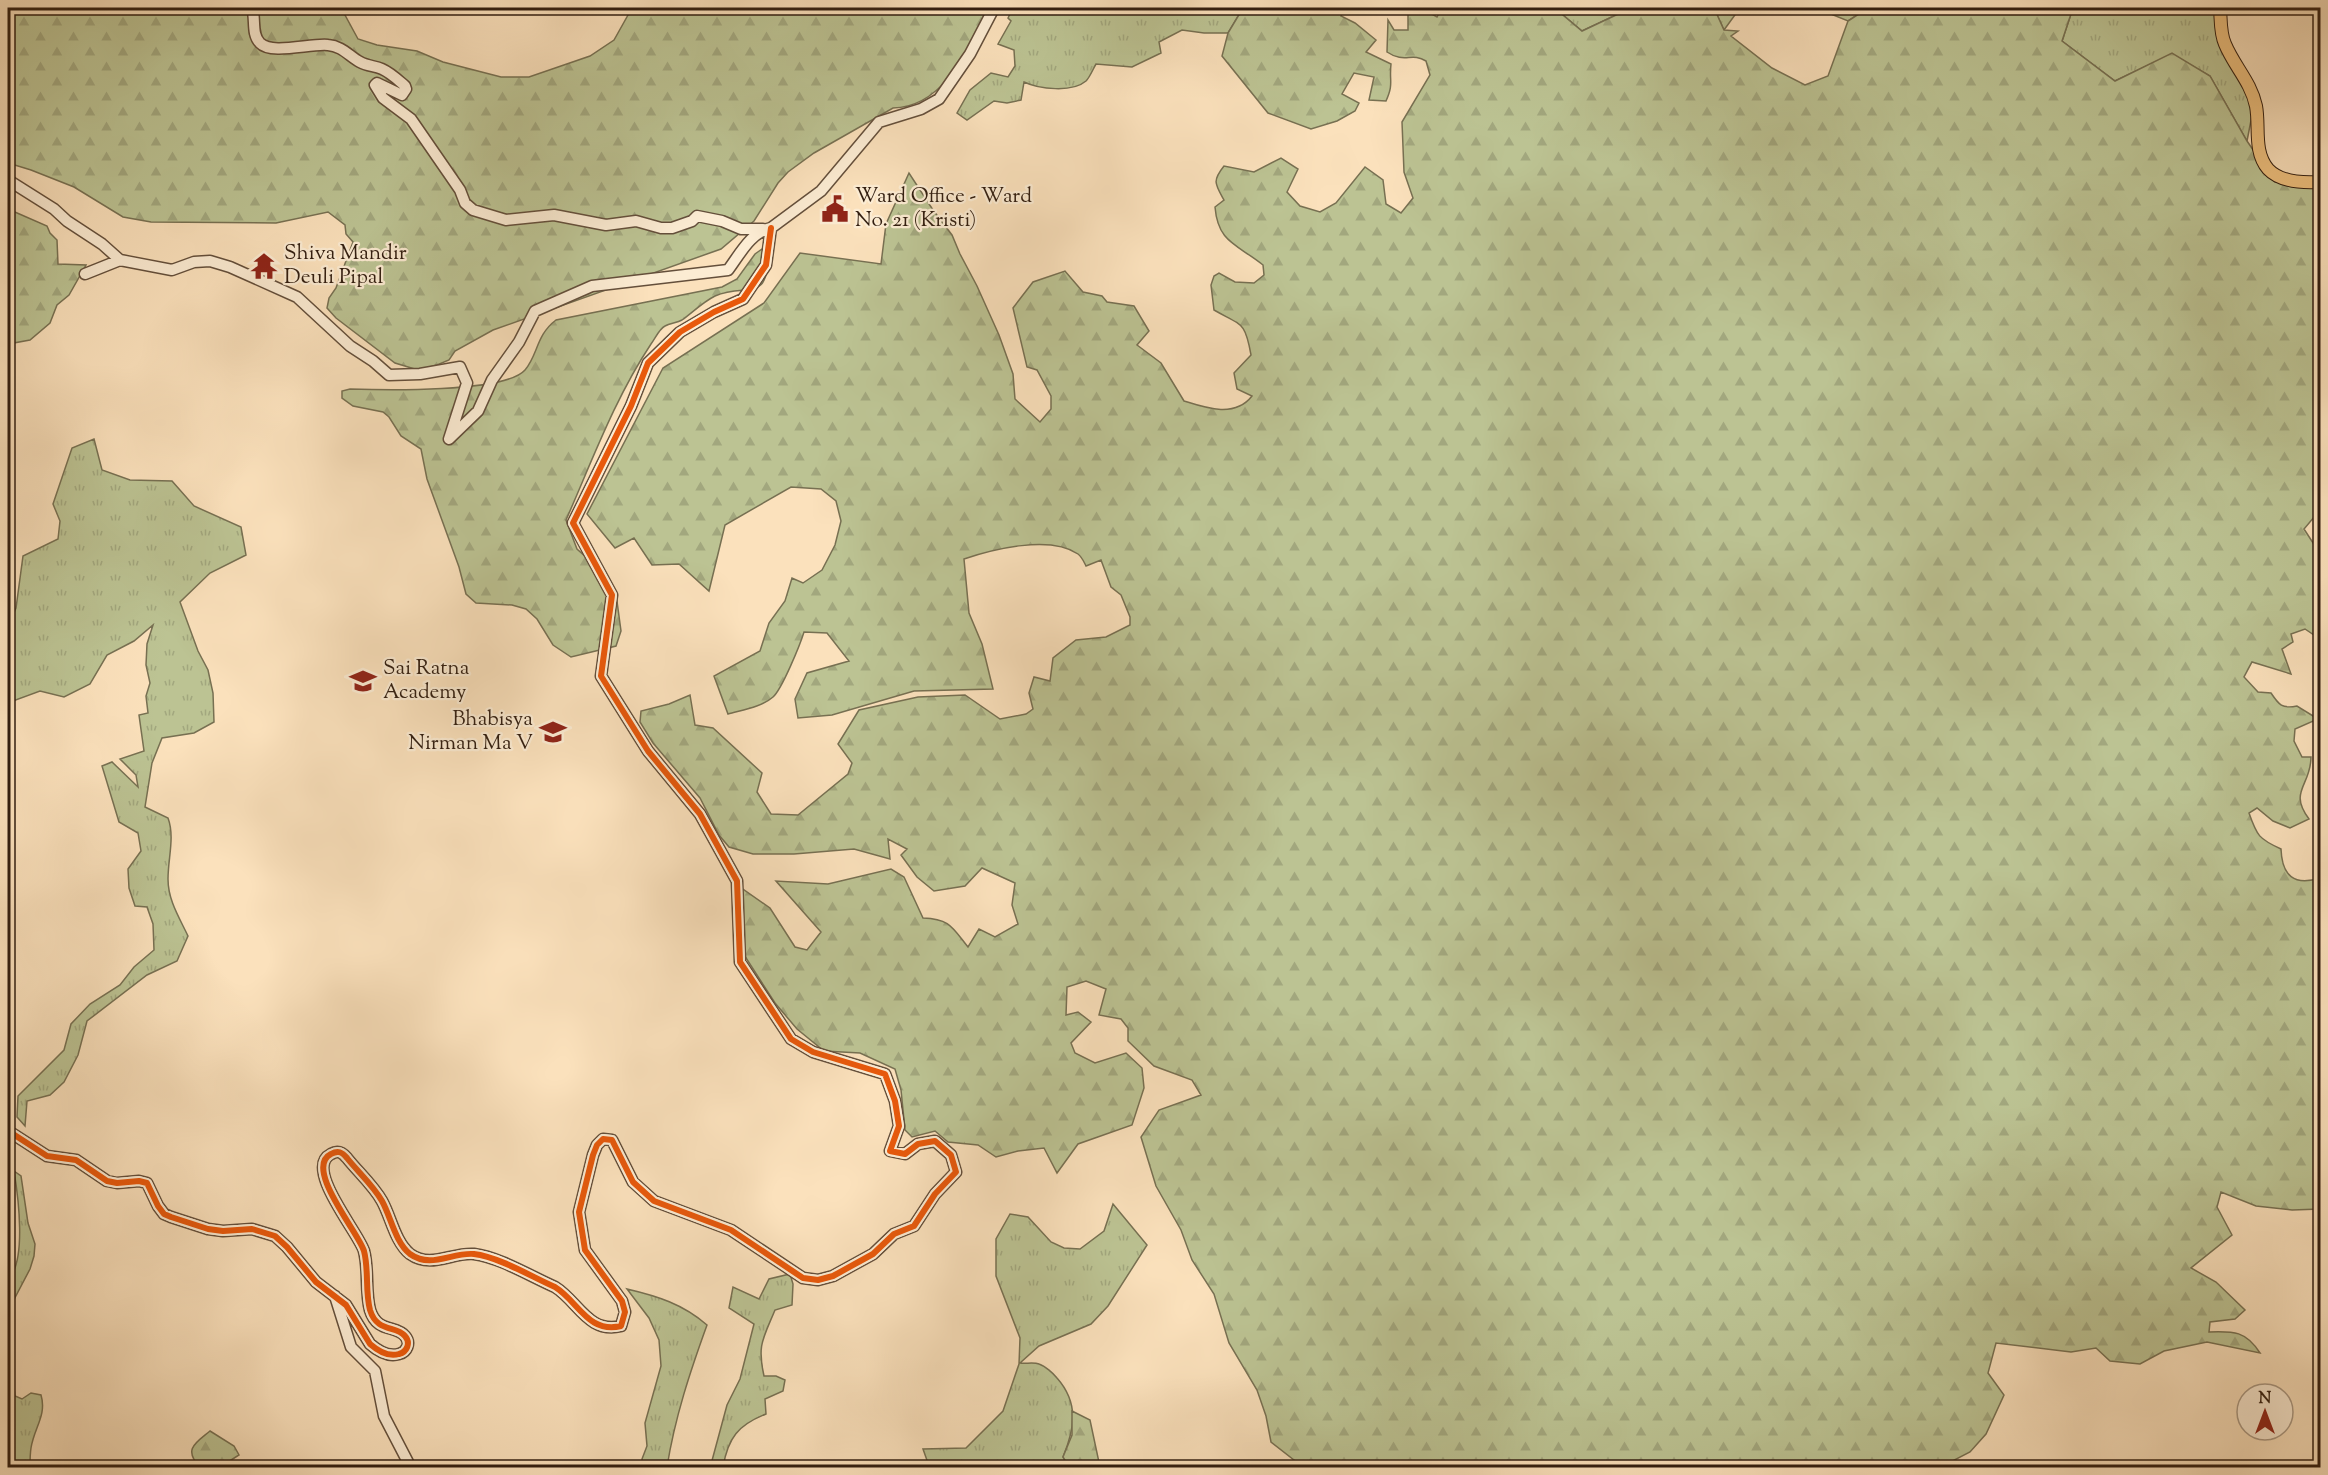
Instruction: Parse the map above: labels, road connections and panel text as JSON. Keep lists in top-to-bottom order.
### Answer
{
  "places": {
    "public building": ["Ward Office - Ward No. 21 (Kristi)"],
    "temple": ["Shiva Mandir Deuli Pipal"],
    "school or university": ["Sai Ratna Academy", "Bhabisya Nirman Ma V"]
  },
  "north": "top"
}
